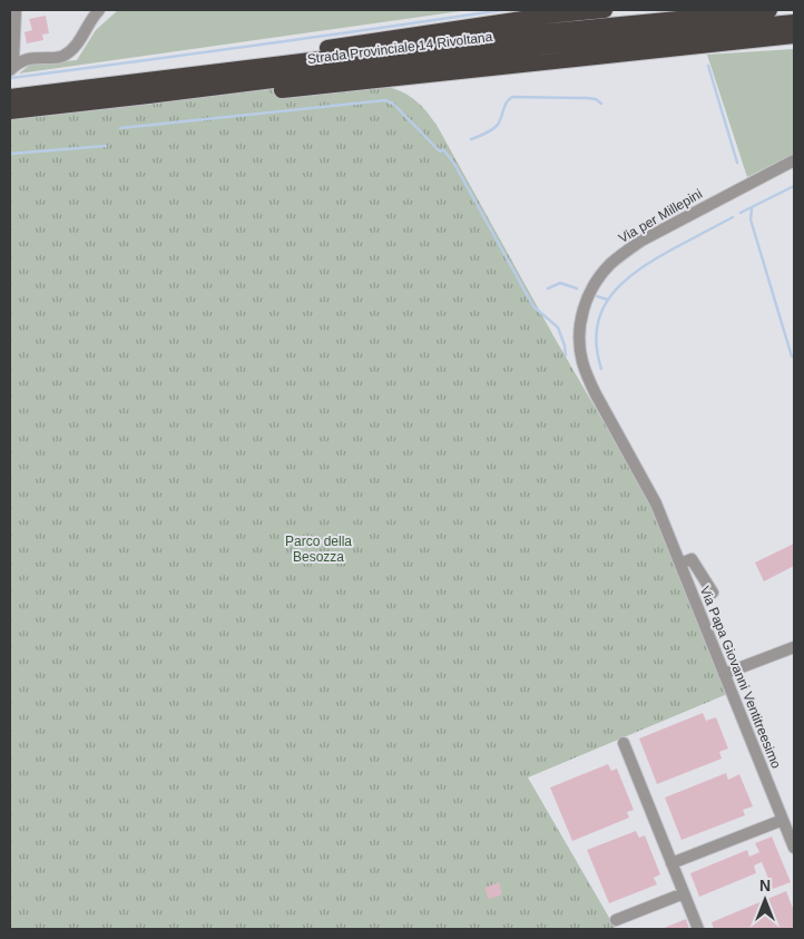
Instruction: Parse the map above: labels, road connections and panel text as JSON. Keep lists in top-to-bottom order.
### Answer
{
  "streets": {
    "highway": ["Strada Provinciale 14 Rivoltana"],
    "street": ["Via per Millepini", "Via Papa Giovanni Ventitreesimo"]
  },
  "crossings": [
    ["Via per Millepini", "Via Papa Giovanni Ventitreesimo"]
  ],
  "parks": ["Parco della Besozza"],
  "north": "top"
}
